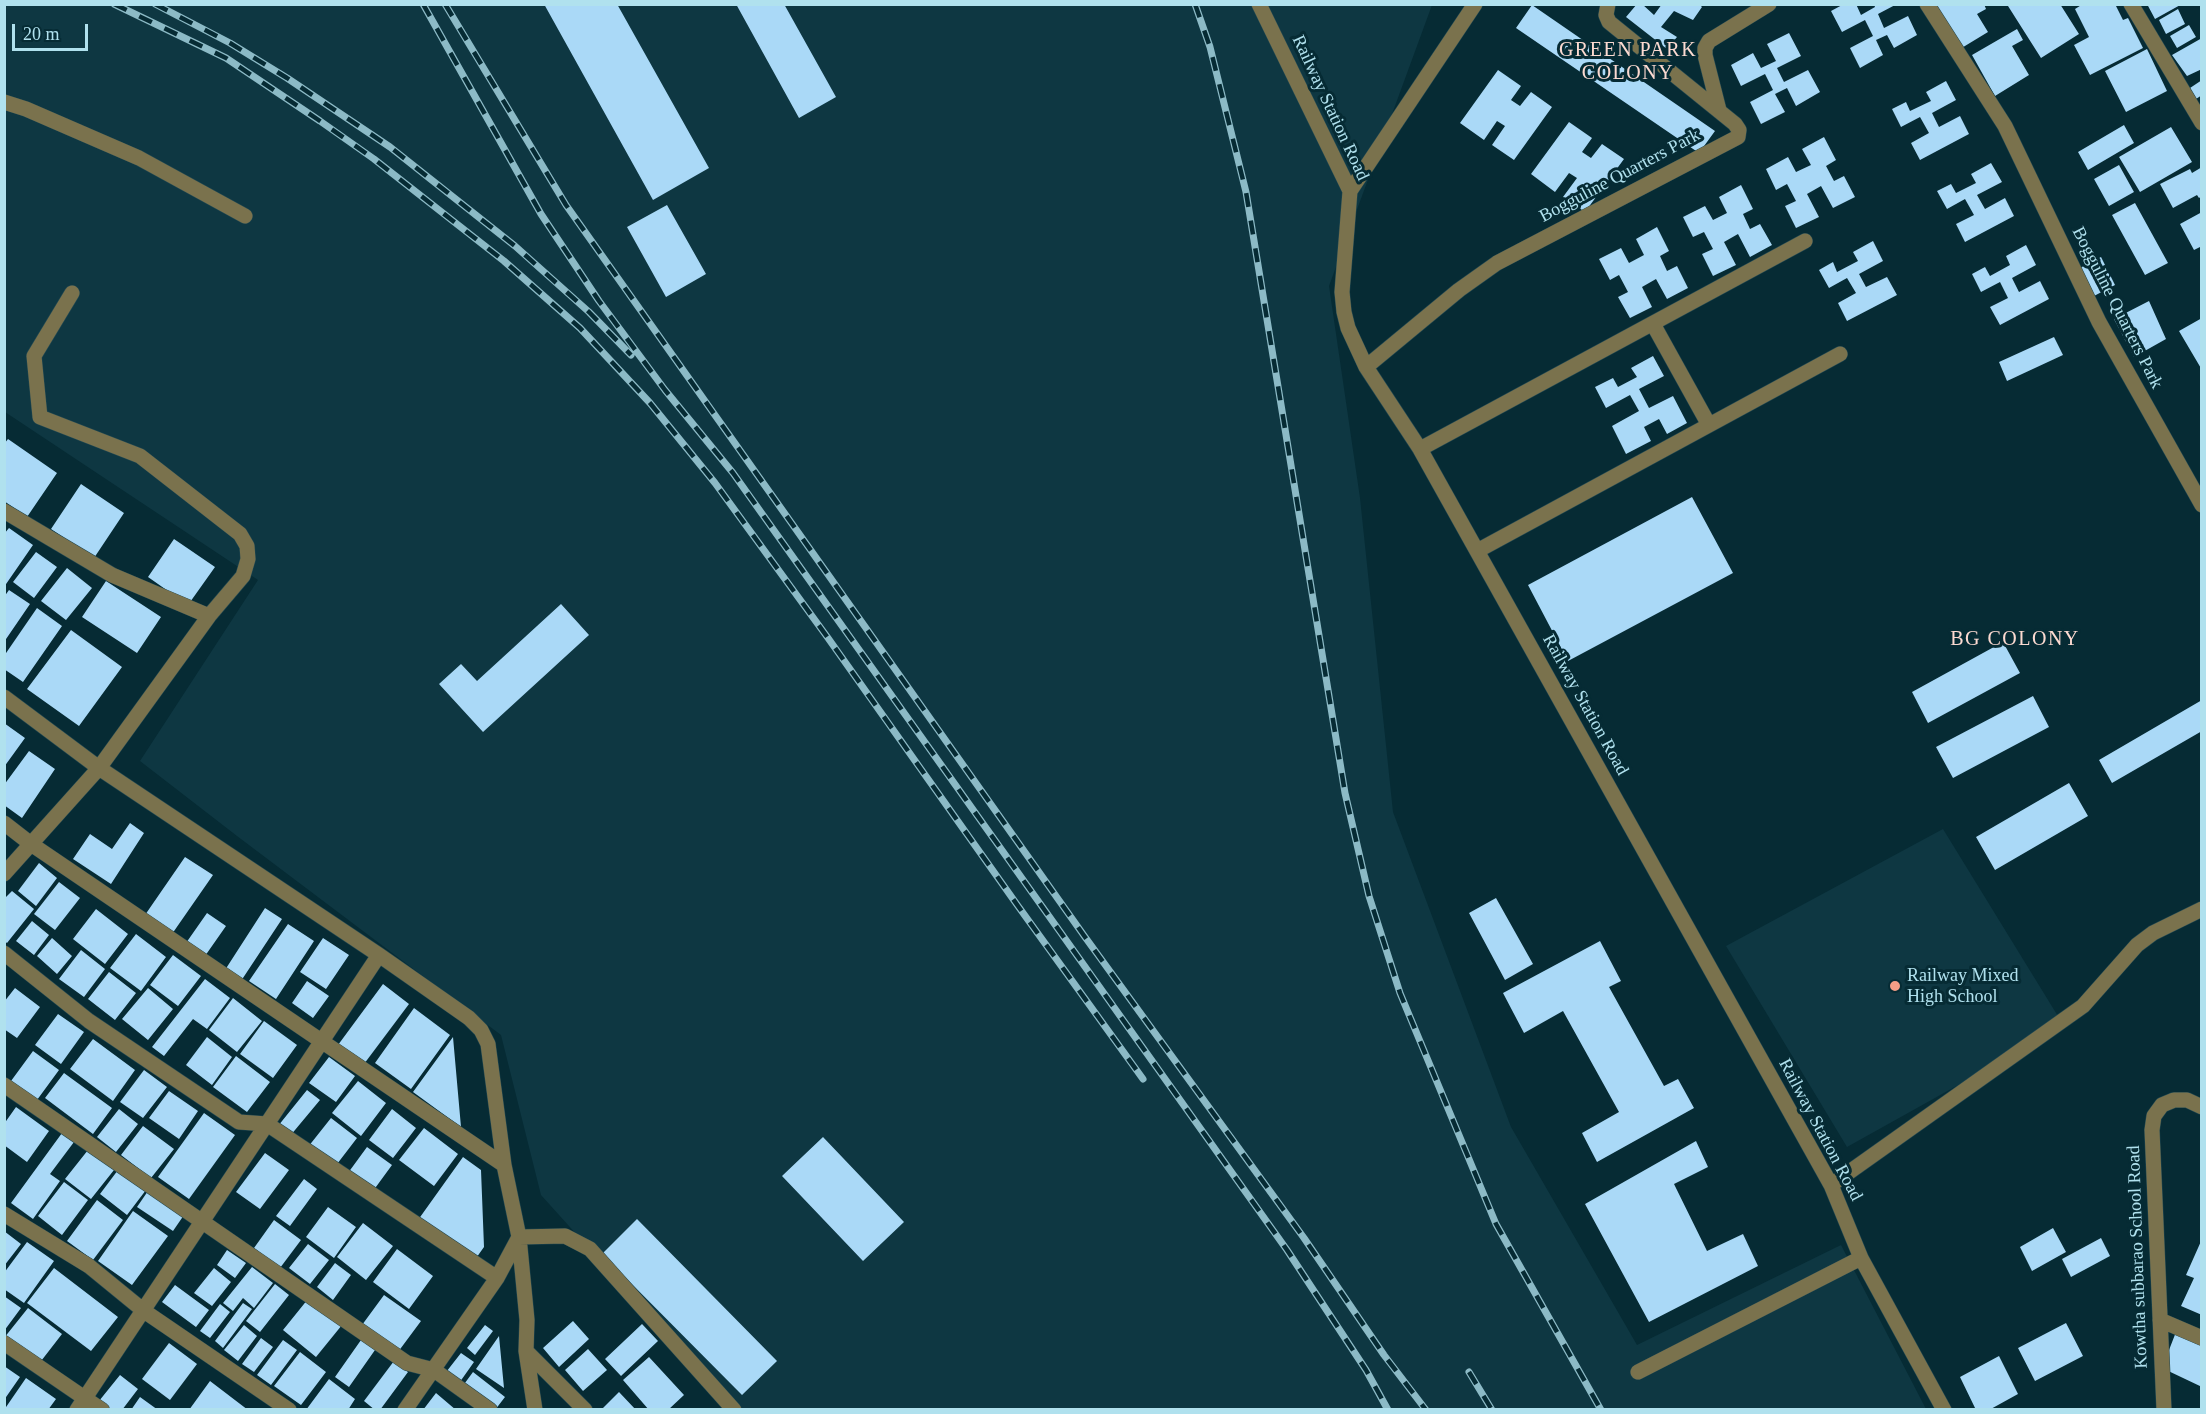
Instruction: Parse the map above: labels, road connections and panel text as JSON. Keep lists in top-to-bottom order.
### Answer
{
  "streets": {
    "street": ["Railway Station Road", "Bogguline Quarters Park", "Kowtha subbarao School Road"]
  },
  "crossings": [
    ["Railway Station Road", "Bogguline Quarters Park"]
  ],
  "districts": ["GREEN PARK COLONY", "BG COLONY"],
  "places": ["Railway Mixed High School"],
  "scale_bar": "20 m"
}
